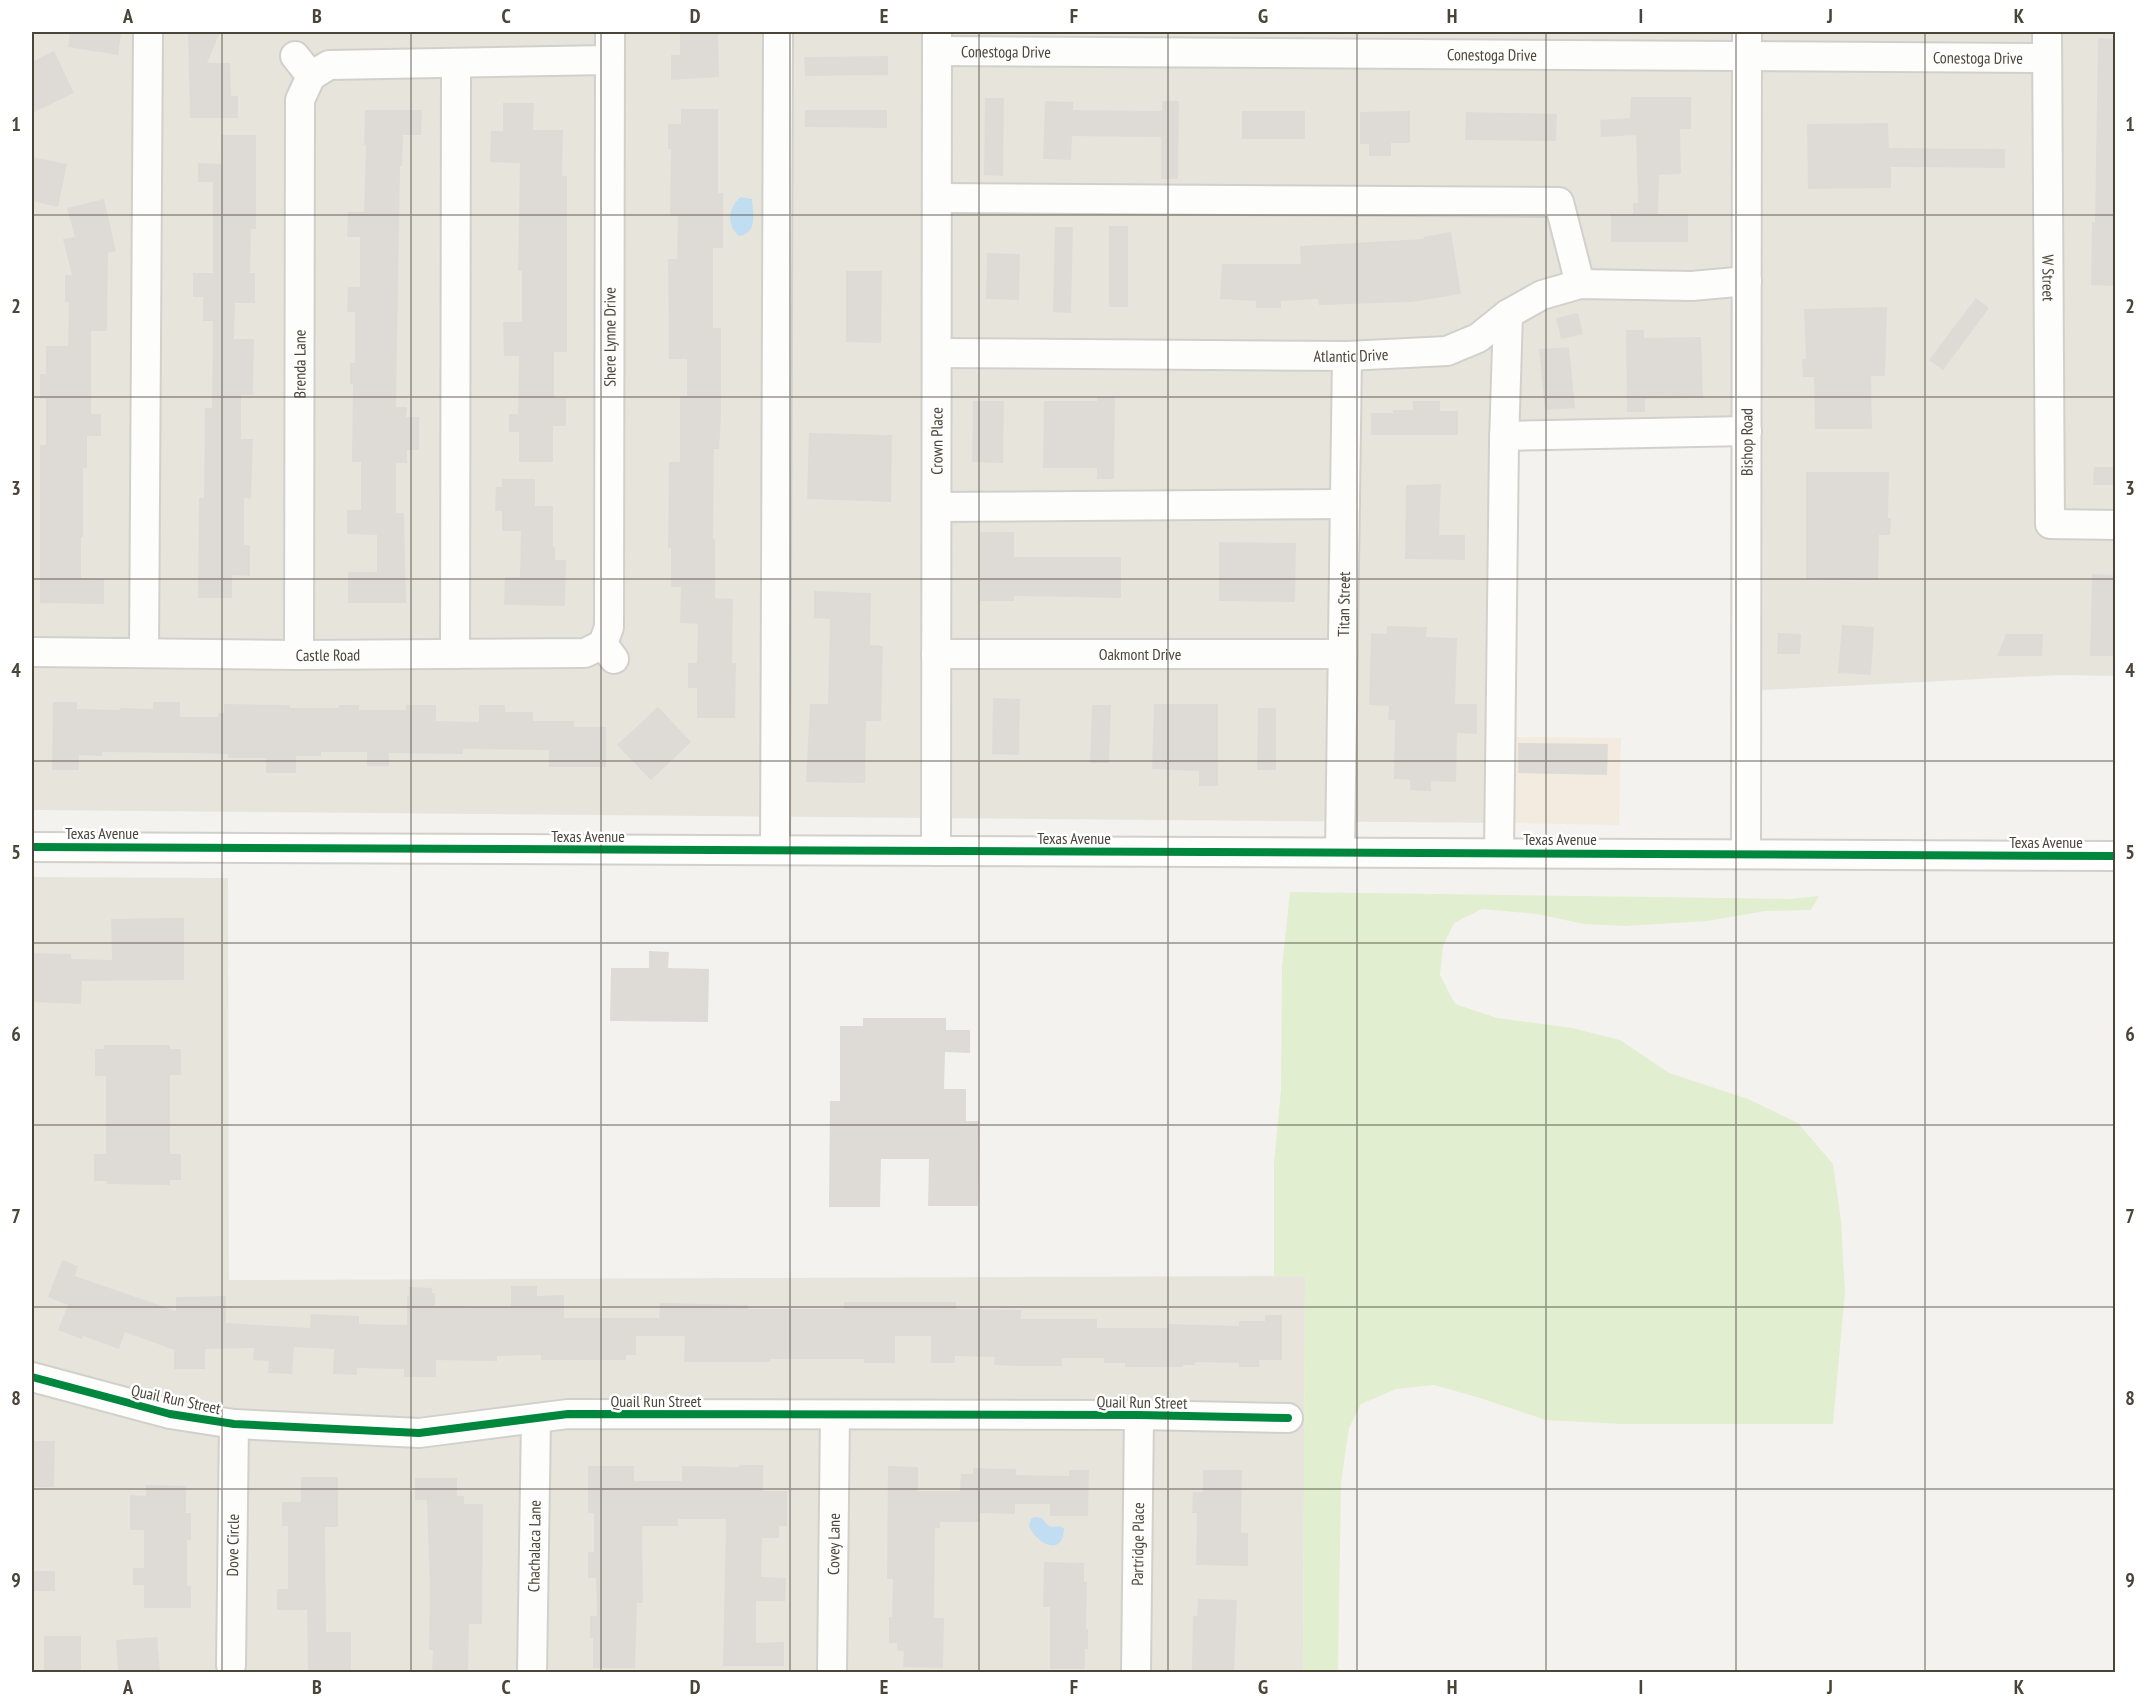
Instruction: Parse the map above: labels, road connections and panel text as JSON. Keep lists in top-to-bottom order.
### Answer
{
  "streets": {
    "street": [
      "Conestoga Drive",
      "W Street",
      "Shere Lynne Drive",
      "Atlantic Drive",
      "Brenda Lane",
      "Crown Place",
      "Bishop Road",
      "Titan Street",
      "Castle Road",
      "Oakmont Drive",
      "Texas Avenue",
      "Quail Run Street",
      "Dove Circle",
      "Covey Lane",
      "Partridge Place",
      "Chachalaca Lane"
    ]
  },
  "crossings": [
    ["Conestoga Drive", "W Street"],
    ["Conestoga Drive", "Crown Place"],
    ["Conestoga Drive", "Bishop Road"],
    ["Shere Lynne Drive", "Brenda Lane"],
    ["Shere Lynne Drive", "Castle Road"],
    ["Atlantic Drive", "Crown Place"],
    ["Atlantic Drive", "Bishop Road"],
    ["Atlantic Drive", "Titan Street"],
    ["Brenda Lane", "Castle Road"],
    ["Crown Place", "Oakmont Drive"],
    ["Crown Place", "Texas Avenue"],
    ["Bishop Road", "Texas Avenue"],
    ["Titan Street", "Oakmont Drive"],
    ["Titan Street", "Texas Avenue"],
    ["Quail Run Street", "Dove Circle"],
    ["Quail Run Street", "Covey Lane"],
    ["Quail Run Street", "Partridge Place"],
    ["Quail Run Street", "Chachalaca Lane"]
  ],
  "grid": {
    "columns": [
      "A",
      "B",
      "C",
      "D",
      "E",
      "F",
      "G",
      "H",
      "I",
      "J",
      "K"
    ],
    "rows": [
      "1",
      "2",
      "3",
      "4",
      "5",
      "6",
      "7",
      "8",
      "9"
    ]
  }
}
